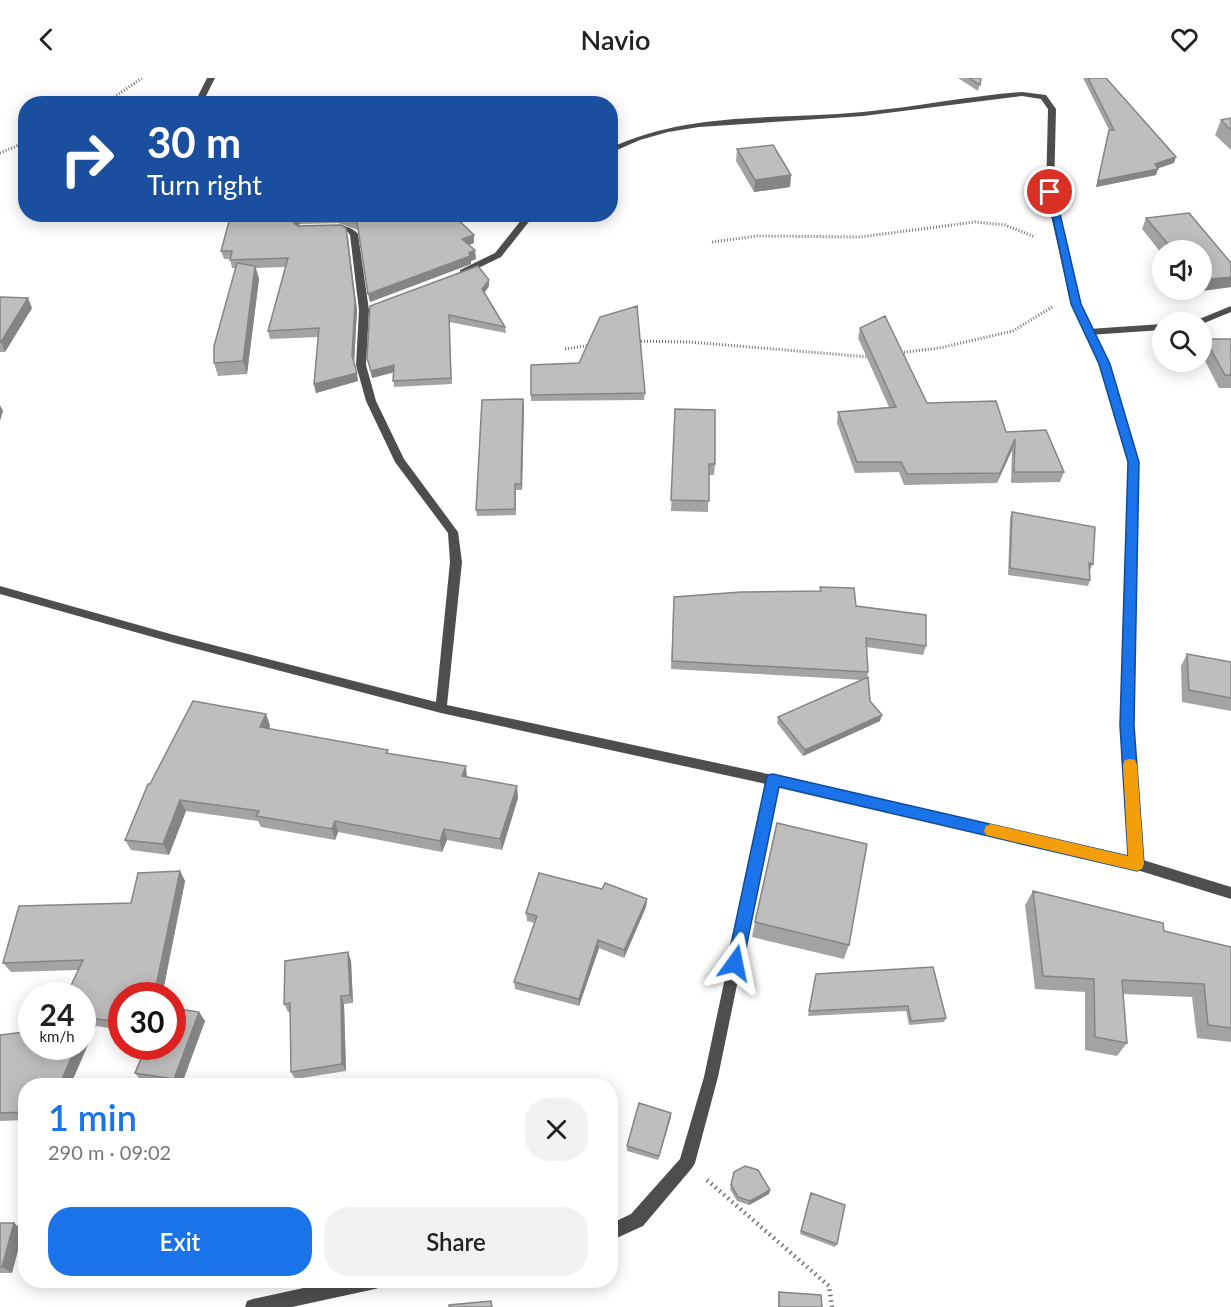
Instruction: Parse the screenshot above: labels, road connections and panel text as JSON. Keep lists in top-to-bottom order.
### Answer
{
  "page": {
    "header": "Navio",
    "turn": ["30 m", "Turn right"],
    "speed": "24 km/h",
    "limit": "30",
    "heading": ["1 min", "290 m · 09:02"],
    "buttons": ["Exit", "Share"]
  }
}
